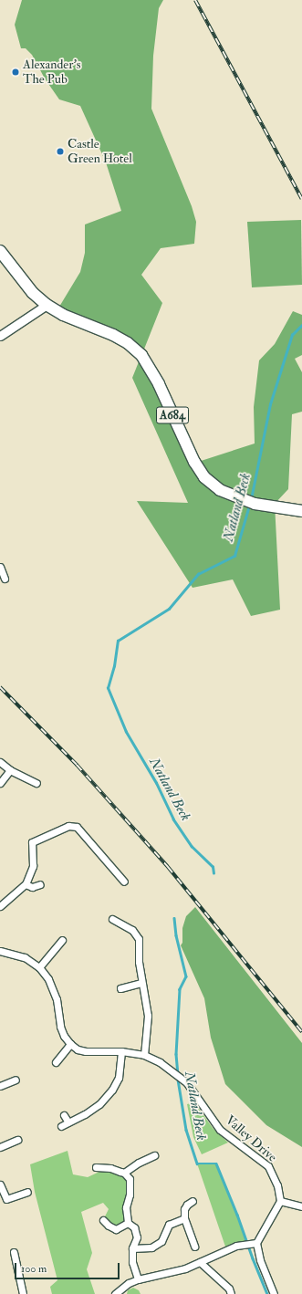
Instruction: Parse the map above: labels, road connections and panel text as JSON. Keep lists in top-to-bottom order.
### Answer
{
  "streets": {
    "highway": ["A684"],
    "street": ["Valley Drive"]
  },
  "water": ["Natland Beck"],
  "places": ["Alexander's The Pub", "Castle Green Hotel"],
  "scale_bar": "100 m"
}
